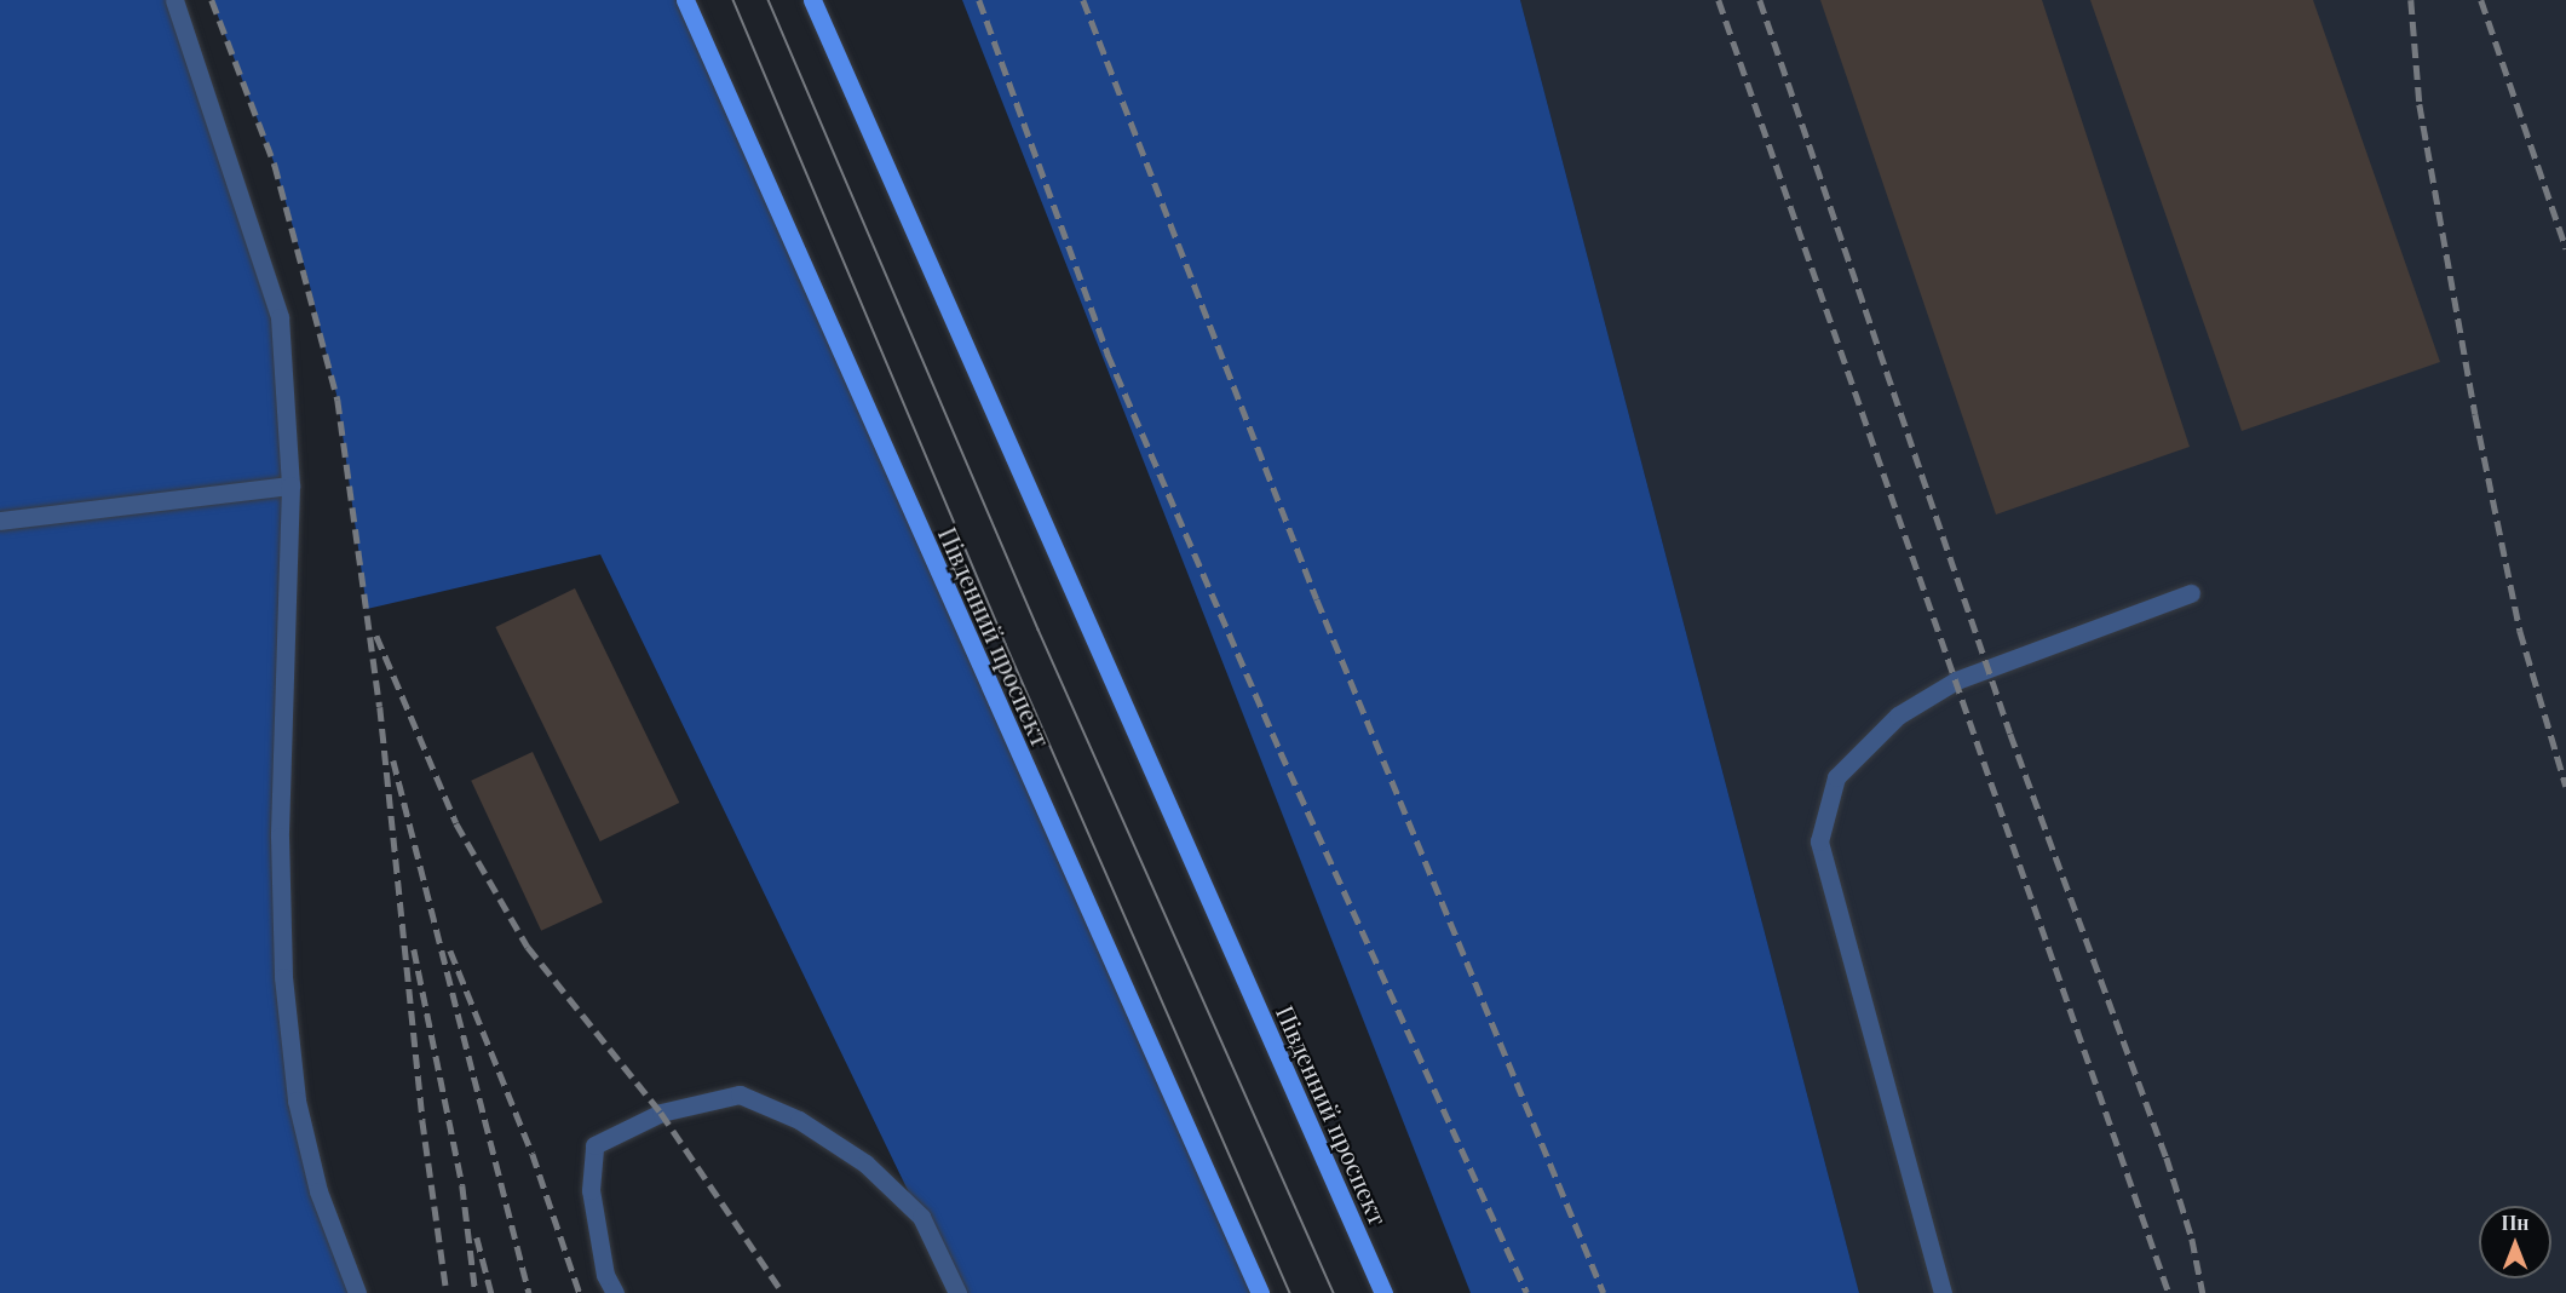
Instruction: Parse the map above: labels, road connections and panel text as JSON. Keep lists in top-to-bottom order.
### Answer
{
  "streets": {
    "main road": ["Південний проспект"]
  },
  "north": "top"
}
